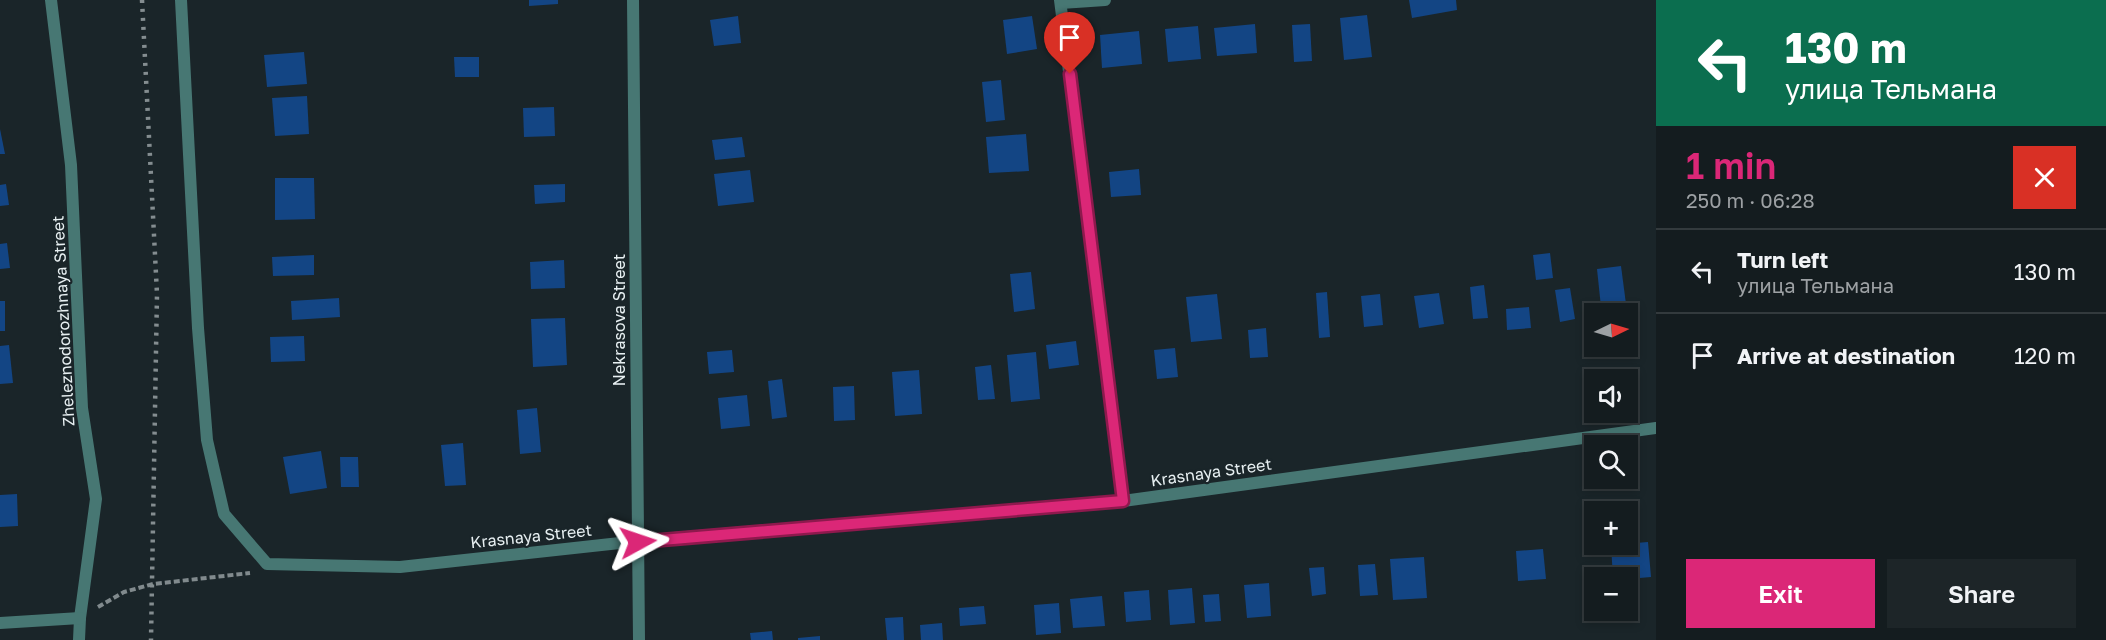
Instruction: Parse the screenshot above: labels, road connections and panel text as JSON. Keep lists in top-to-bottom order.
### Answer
{
  "streets": {
    "street": ["Nekrasova Street", "Zheleznodorozhnaya Street", "Krasnaya Street"]
  },
  "crossings": [
    ["Nekrasova Street", "Krasnaya Street"]
  ],
  "north": "right",
  "page": {
    "turn": ["130 m", "улица Тельмана"],
    "heading": ["1 min", "250 m · 06:28"],
    "list": [
      {
        "name": "Turn left",
        "note": "улица Тельмана",
        "value": "130 m"
      },
      {
        "name": "Arrive at destination",
        "value": "120 m"
      }
    ],
    "map_buttons": ["+", "−"],
    "buttons": ["Exit", "Share"]
  }
}
